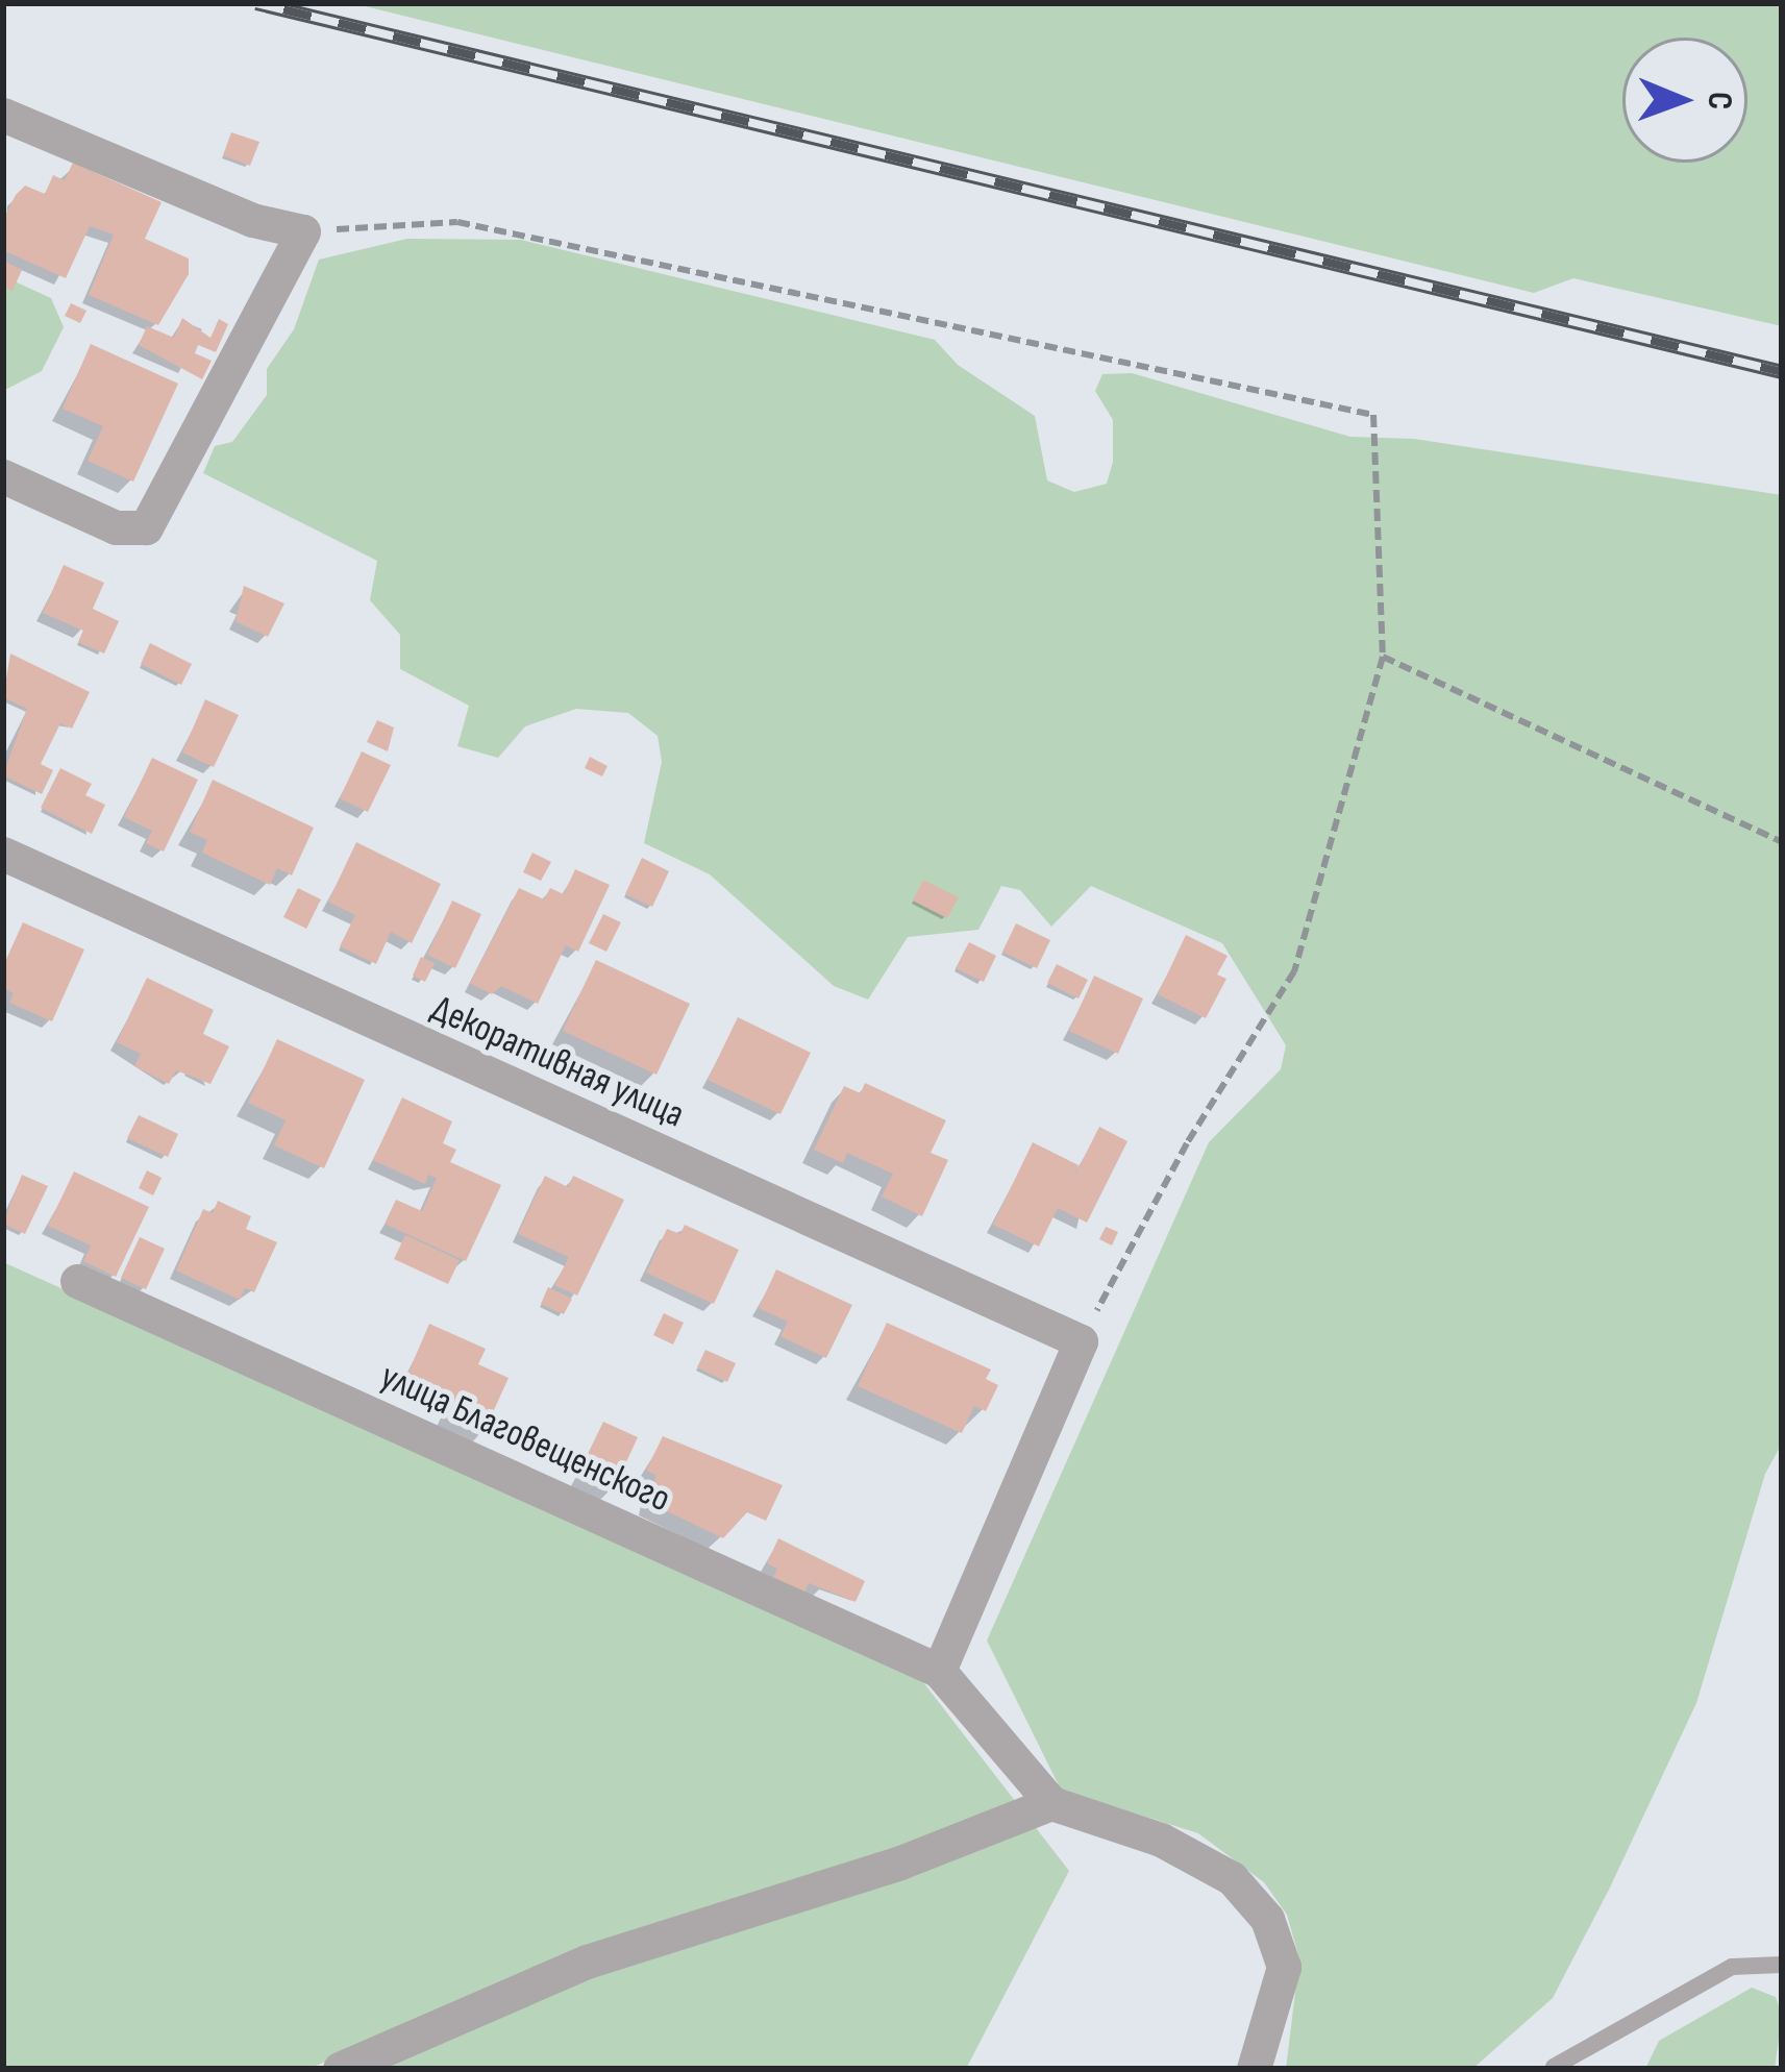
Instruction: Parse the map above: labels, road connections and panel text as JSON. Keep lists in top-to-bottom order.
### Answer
{
  "streets": {
    "street": ["Декоративная улица", "улица Благовещенского"]
  },
  "north": "right"
}
